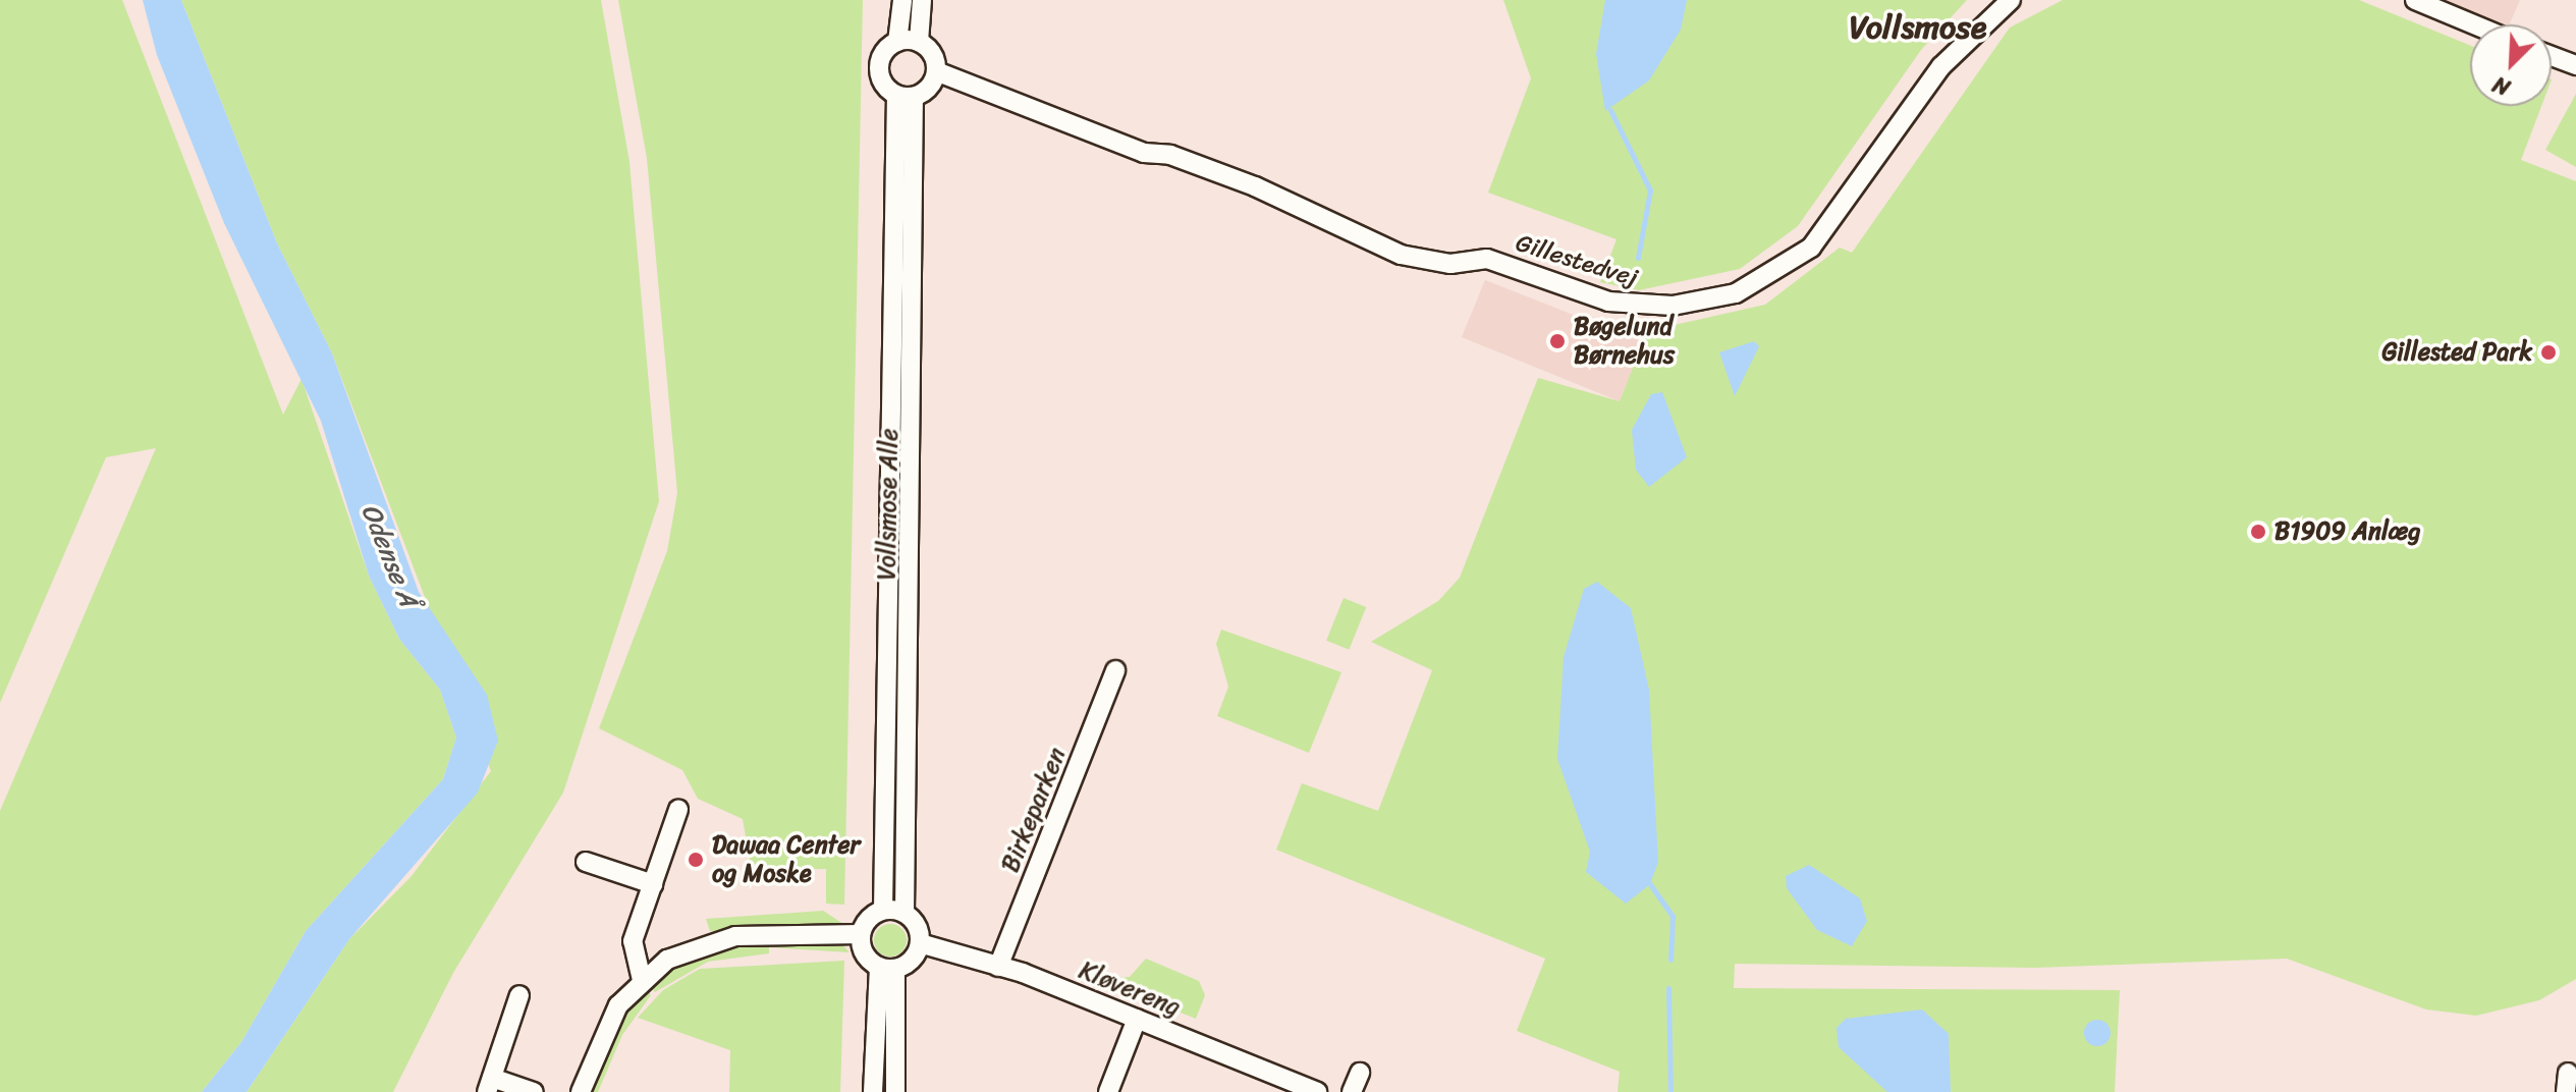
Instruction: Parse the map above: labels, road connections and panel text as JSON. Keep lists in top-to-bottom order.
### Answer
{
  "streets": {
    "street": [
      "Gillestedvej",
      "Vollsmose Alle",
      "Birkeparken",
      "Kløvereng"
    ]
  },
  "crossings": [
    ["Gillestedvej", "Vollsmose Alle"],
    ["Vollsmose Alle", "Kløvereng"],
    ["Birkeparken", "Kløvereng"]
  ],
  "districts": ["Vollsmose"],
  "water": ["Odense Å"],
  "places": [
    "Bøgelund Børnehus",
    "Gillested Park",
    "B1909 Anlæg",
    "Dawaa Center og Moske"
  ],
  "north": "bottom left"
}
